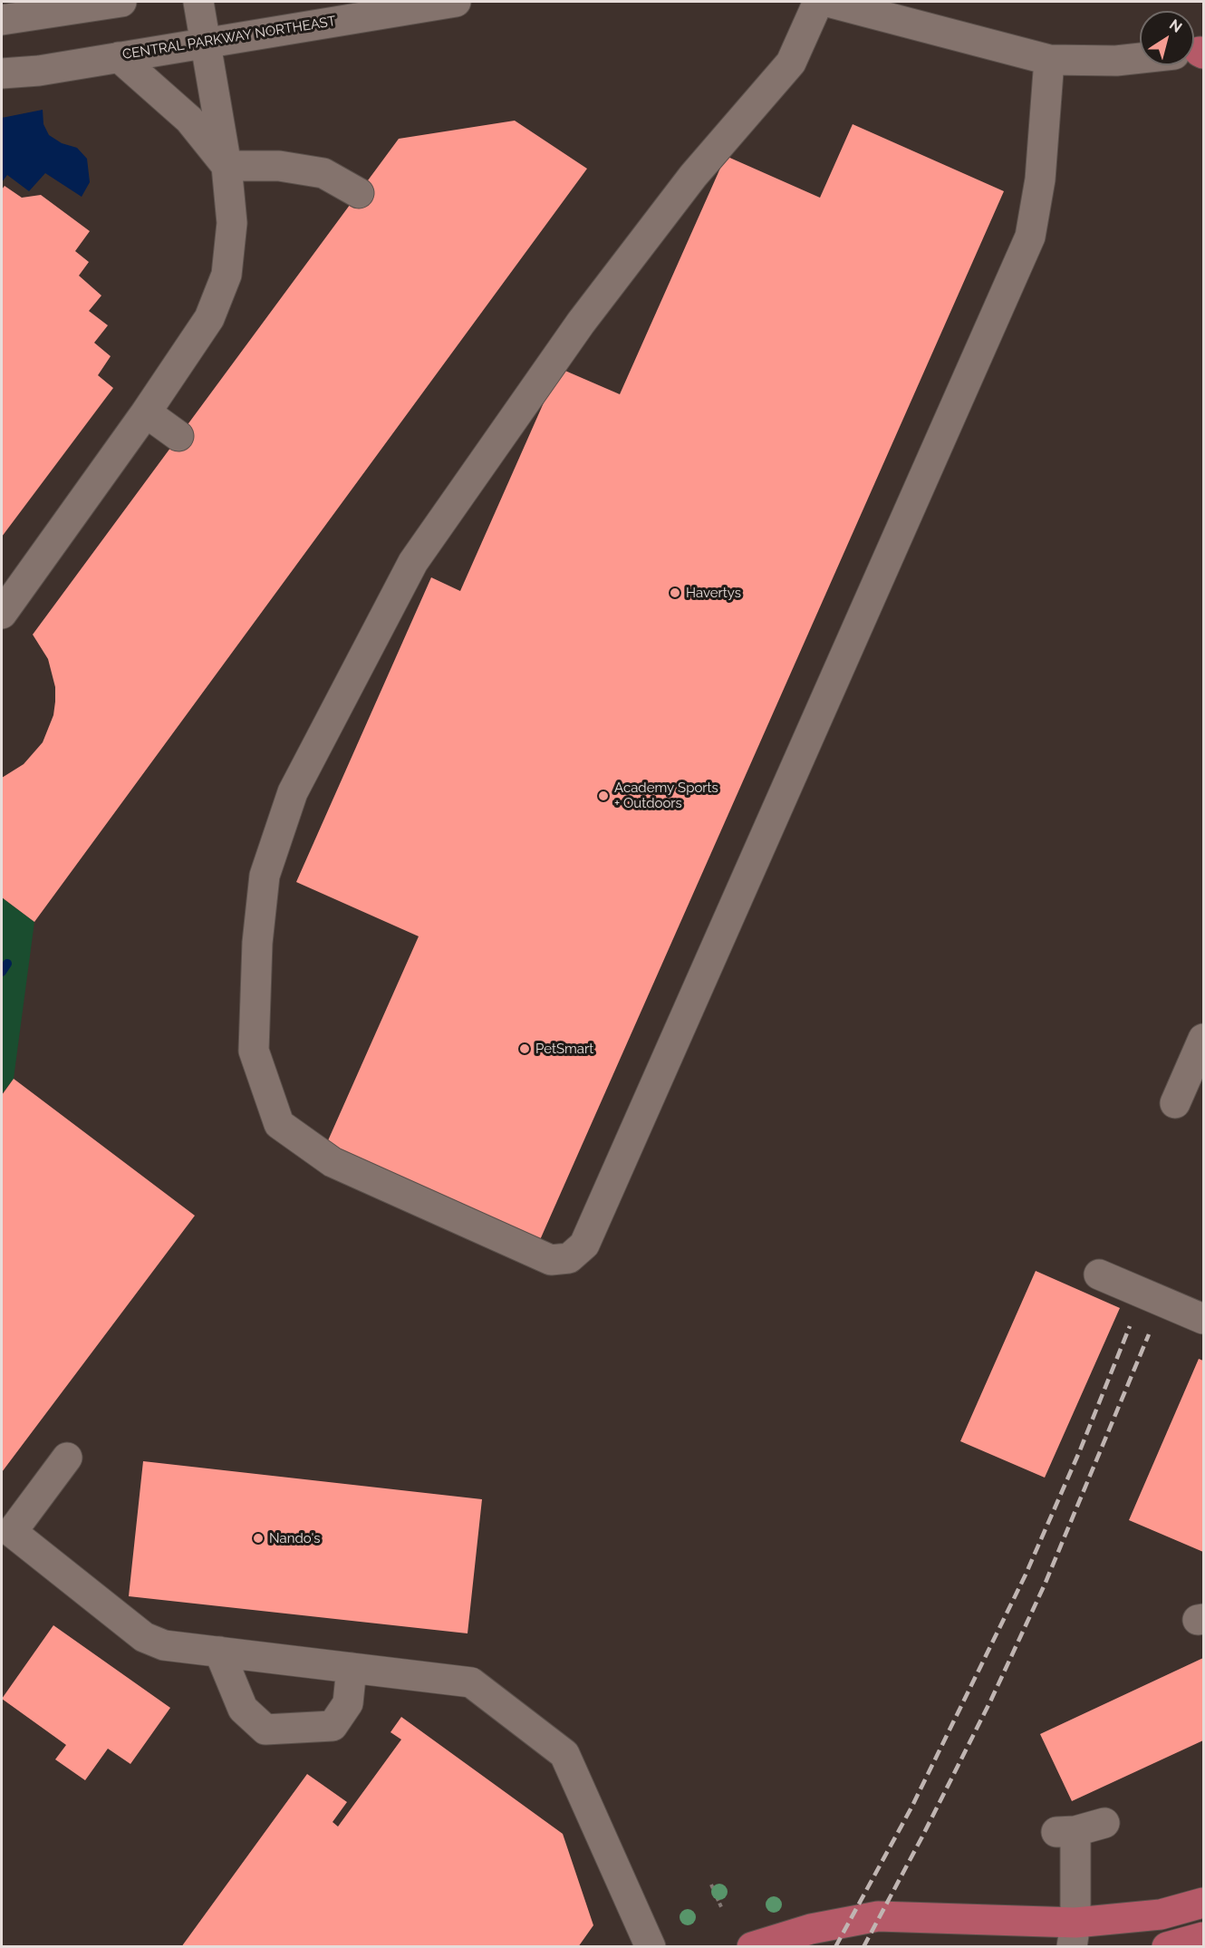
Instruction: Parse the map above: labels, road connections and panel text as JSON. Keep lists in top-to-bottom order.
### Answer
{
  "streets": {
    "street": ["CENTRAL PARKWAY NORTHEAST"]
  },
  "places": [
    "Havertys",
    "Academy Sports + Outdoors",
    "PetSmart",
    "Nando's"
  ],
  "north": "top right"
}
